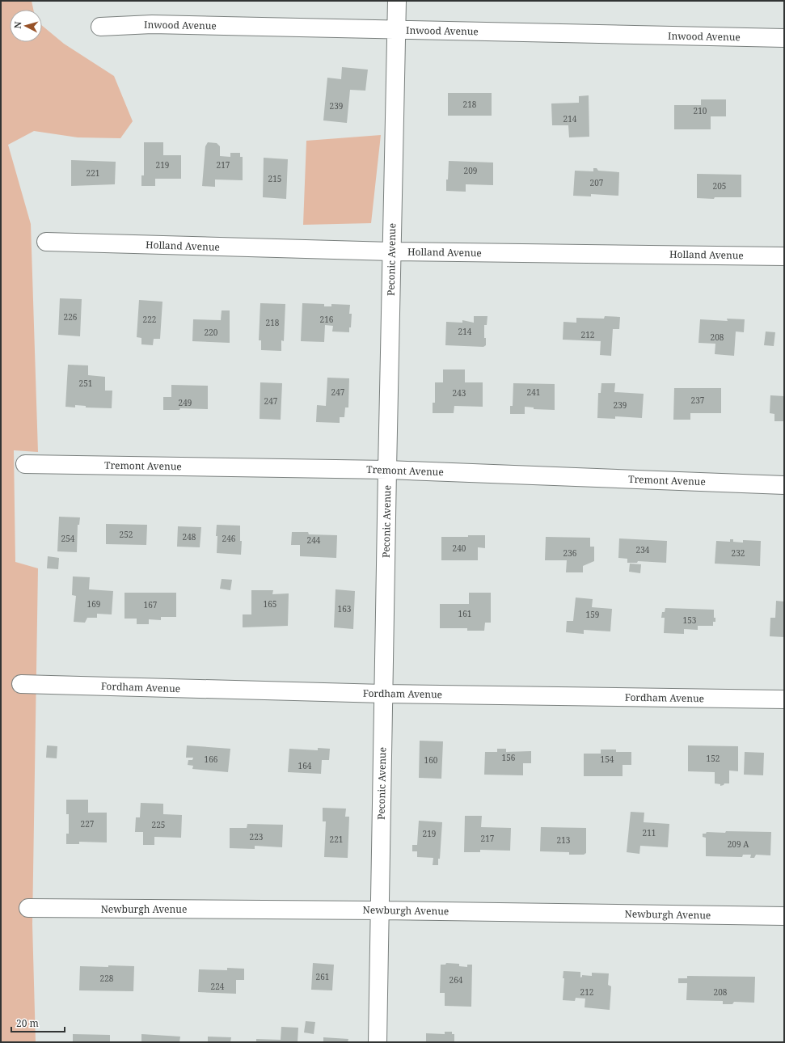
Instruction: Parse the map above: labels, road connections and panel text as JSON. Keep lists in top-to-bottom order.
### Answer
{
  "streets": {
    "street": [
      "Inwood Avenue",
      "Holland Avenue",
      "Peconic Avenue",
      "Tremont Avenue",
      "Fordham Avenue",
      "Newburgh Avenue"
    ]
  },
  "crossings": [
    ["Inwood Avenue", "Peconic Avenue"],
    ["Holland Avenue", "Peconic Avenue"],
    ["Peconic Avenue", "Tremont Avenue"],
    ["Peconic Avenue", "Fordham Avenue"],
    ["Peconic Avenue", "Newburgh Avenue"]
  ],
  "house_numbers": [
    "218",
    "239",
    "210",
    "214",
    "219",
    "217",
    "209",
    "221",
    "215",
    "207",
    "205",
    "226",
    "222",
    "216",
    "218",
    "214",
    "220",
    "212",
    "208",
    "251",
    "247",
    "241",
    "243",
    "237",
    "247",
    "249",
    "239",
    "252",
    "248",
    "254",
    "246",
    "244",
    "240",
    "234",
    "236",
    "232",
    "169",
    "165",
    "167",
    "163",
    "161",
    "159",
    "153",
    "156",
    "152",
    "166",
    "154",
    "160",
    "164",
    "227",
    "225",
    "211",
    "219",
    "223",
    "217",
    "221",
    "213",
    "209 A",
    "261",
    "228",
    "264",
    "224",
    "212",
    "208"
  ],
  "scale_bar": "20 m",
  "north": "left"
}
